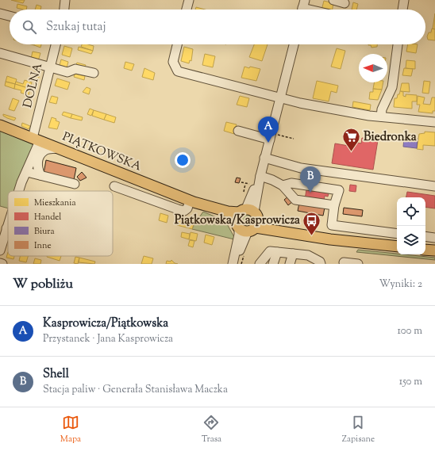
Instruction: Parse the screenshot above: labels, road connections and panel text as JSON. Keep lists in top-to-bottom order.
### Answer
{
  "streets": {
    "main road": ["PIĄTKOWSKA"],
    "street": ["DOLNA"]
  },
  "crossings": [
    ["DOLNA", "PIĄTKOWSKA"]
  ],
  "places": {
    "supermarket": ["Biedronka"],
    "bus stop": ["Piątkowska/Kasprowicza"]
  },
  "legend": [
    "Mieszkania",
    "Handel",
    "Biura",
    "Inne"
  ],
  "north": "left",
  "page": {
    "search": "Szukaj tutaj",
    "pins": ["A", "B"],
    "heading": ["W pobliżu", "Wyniki: 2"],
    "list": [
      {
        "mark": "A",
        "name": "Kasprowicza/Piątkowska",
        "note": "Przystanek · Jana Kasprowicza",
        "value": "100 m"
      },
      {
        "mark": "B",
        "name": "Shell",
        "note": "Stacja paliw · Generała Stanisława Maczka",
        "value": "150 m"
      }
    ],
    "nav": ["Mapa", "Trasa", "Zapisane"]
  }
}
